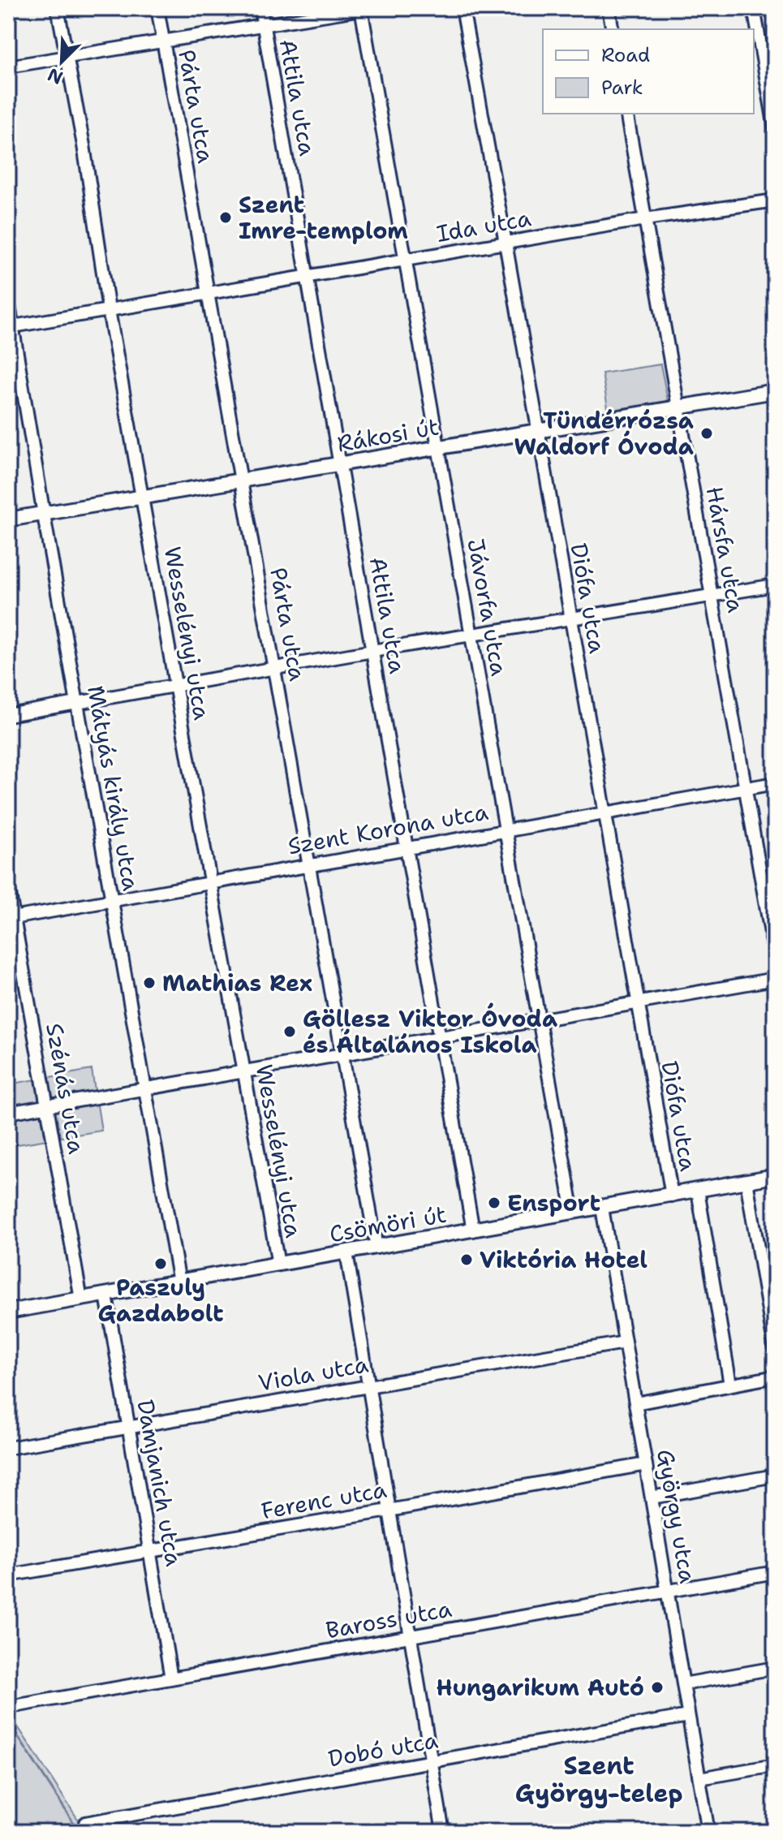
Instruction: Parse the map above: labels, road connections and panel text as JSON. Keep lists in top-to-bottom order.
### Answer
{
  "streets": {
    "main road": ["Rákosi út", "Csömöri út"],
    "street": [
      "Attila utca",
      "Párta utca",
      "Ida utca",
      "Hársfa utca",
      "Diófa utca",
      "Jávorfa utca",
      "Wesselényi utca",
      "Mátyás király utca",
      "Szent Korona utca",
      "Szénás utca",
      "Viola utca",
      "Damjanich utca",
      "Ferenc utca",
      "György utca",
      "Baross utca",
      "Dobó utca"
    ]
  },
  "crossings": [
    ["Attila utca", "Ida utca"],
    ["Attila utca", "Rákosi út"],
    ["Attila utca", "Szent Korona utca"],
    ["Attila utca", "Csömöri út"],
    ["Párta utca", "Ida utca"],
    ["Párta utca", "Rákosi út"],
    ["Párta utca", "Szent Korona utca"],
    ["Párta utca", "Csömöri út"],
    ["Ida utca", "Hársfa utca"],
    ["Ida utca", "Diófa utca"],
    ["Ida utca", "Jávorfa utca"],
    ["Ida utca", "Wesselényi utca"],
    ["Ida utca", "Mátyás király utca"],
    ["Rákosi út", "Hársfa utca"],
    ["Rákosi út", "Diófa utca"],
    ["Rákosi út", "Jávorfa utca"],
    ["Rákosi út", "Wesselényi utca"],
    ["Rákosi út", "Mátyás király utca"],
    ["Hársfa utca", "Szent Korona utca"],
    ["Diófa utca", "Szent Korona utca"],
    ["Diófa utca", "Csömöri út"],
    ["Jávorfa utca", "Szent Korona utca"],
    ["Jávorfa utca", "Csömöri út"],
    ["Wesselényi utca", "Szent Korona utca"],
    ["Wesselényi utca", "Csömöri út"],
    ["Mátyás király utca", "Szent Korona utca"],
    ["Mátyás király utca", "Csömöri út"],
    ["Szent Korona utca", "Szénás utca"],
    ["Szénás utca", "Csömöri út"],
    ["Csömöri út", "Damjanich utca"],
    ["Csömöri út", "György utca"],
    ["Viola utca", "Damjanich utca"],
    ["Viola utca", "György utca"],
    ["Damjanich utca", "Ferenc utca"],
    ["Damjanich utca", "Baross utca"],
    ["Ferenc utca", "György utca"],
    ["György utca", "Baross utca"],
    ["György utca", "Dobó utca"]
  ],
  "districts": ["Szent György-telep"],
  "places": [
    "Szent Imre-templom",
    "Tündérrózsa Waldorf Óvoda",
    "Mathias Rex",
    "Göllesz Viktor Óvoda és Általános Iskola",
    "Ensport",
    "Viktória Hotel",
    "Paszuly Gazdabolt",
    "Hungarikum Autó"
  ],
  "legend": ["Road", "Park"],
  "north": "bottom left"
}
